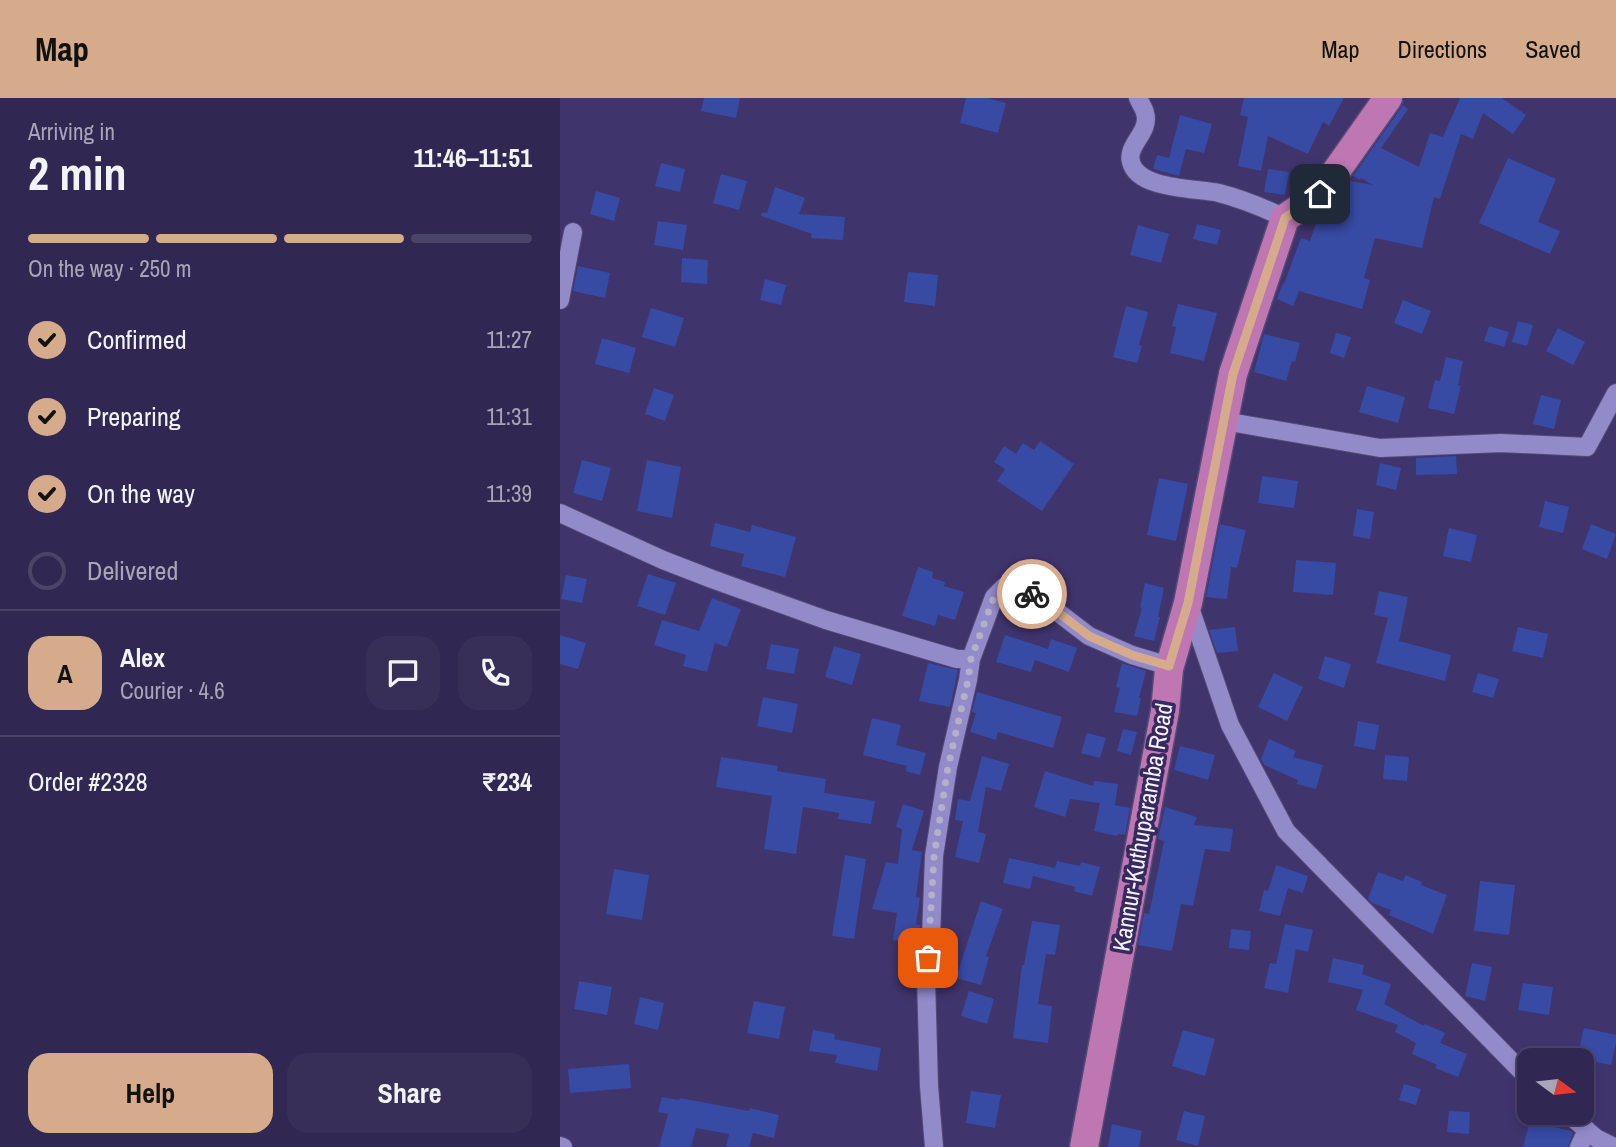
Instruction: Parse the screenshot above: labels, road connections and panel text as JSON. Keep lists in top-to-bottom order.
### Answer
{
  "streets": {
    "main road": ["Kannur-Kuthuparamba Road"]
  },
  "north": "right",
  "page": {
    "header": "Map",
    "nav": ["Map", "Directions", "Saved"],
    "heading": ["2 min", "Arriving in", "11:46–11:51"],
    "panel": [
      "Alex",
      "Courier · 4.6",
      "Order #2328",
      "₹234"
    ],
    "bar": "On the way · 250 m",
    "list": [
      ["Confirmed", "11:27"],
      ["Preparing", "11:31"],
      ["On the way", "11:39"],
      "Delivered"
    ],
    "round": "A",
    "buttons": ["Help", "Share"]
  }
}
